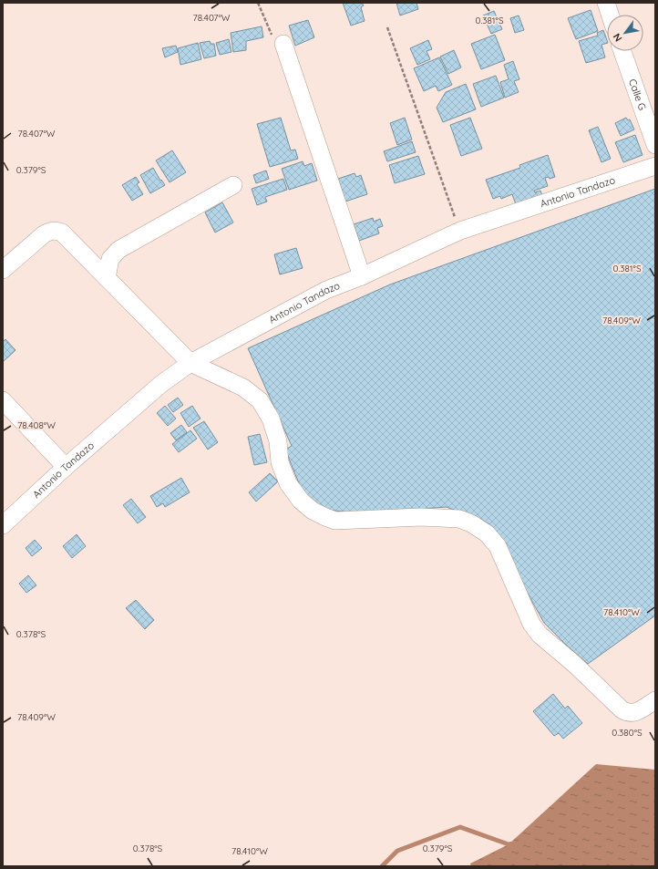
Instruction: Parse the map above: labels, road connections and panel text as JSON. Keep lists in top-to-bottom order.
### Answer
{
  "streets": {
    "street": ["Calle G", "Antonio Tandazo"]
  },
  "north": "bottom left",
  "coordinates": [
    "78.407°W",
    "0.381°S",
    "0.379°S",
    "78.409°W",
    "78.408°W",
    "78.410°W",
    "0.378°S",
    "0.380°S"
  ]
}
